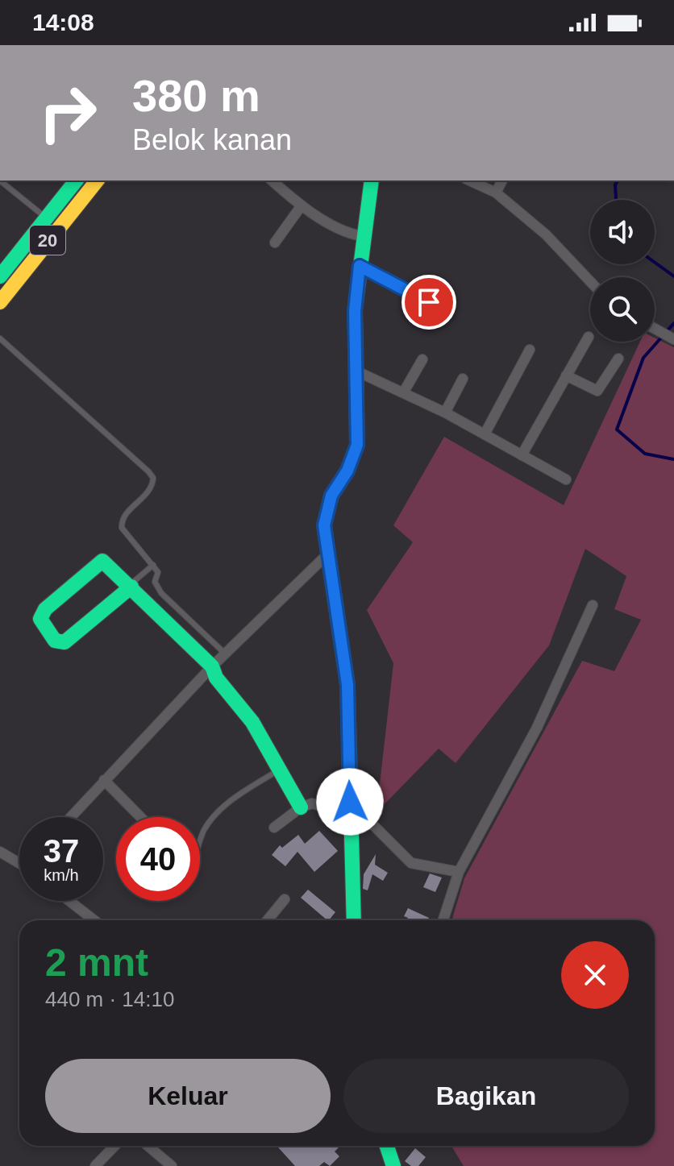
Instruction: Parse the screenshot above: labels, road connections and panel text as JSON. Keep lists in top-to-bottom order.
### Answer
{
  "streets": {
    "main road": ["20"]
  },
  "page": {
    "status": "14:08",
    "turn": ["380 m", "Belok kanan"],
    "speed": "37 km/h",
    "limit": "40",
    "heading": ["2 mnt", "440 m · 14:10"],
    "buttons": ["Keluar", "Bagikan"]
  }
}
